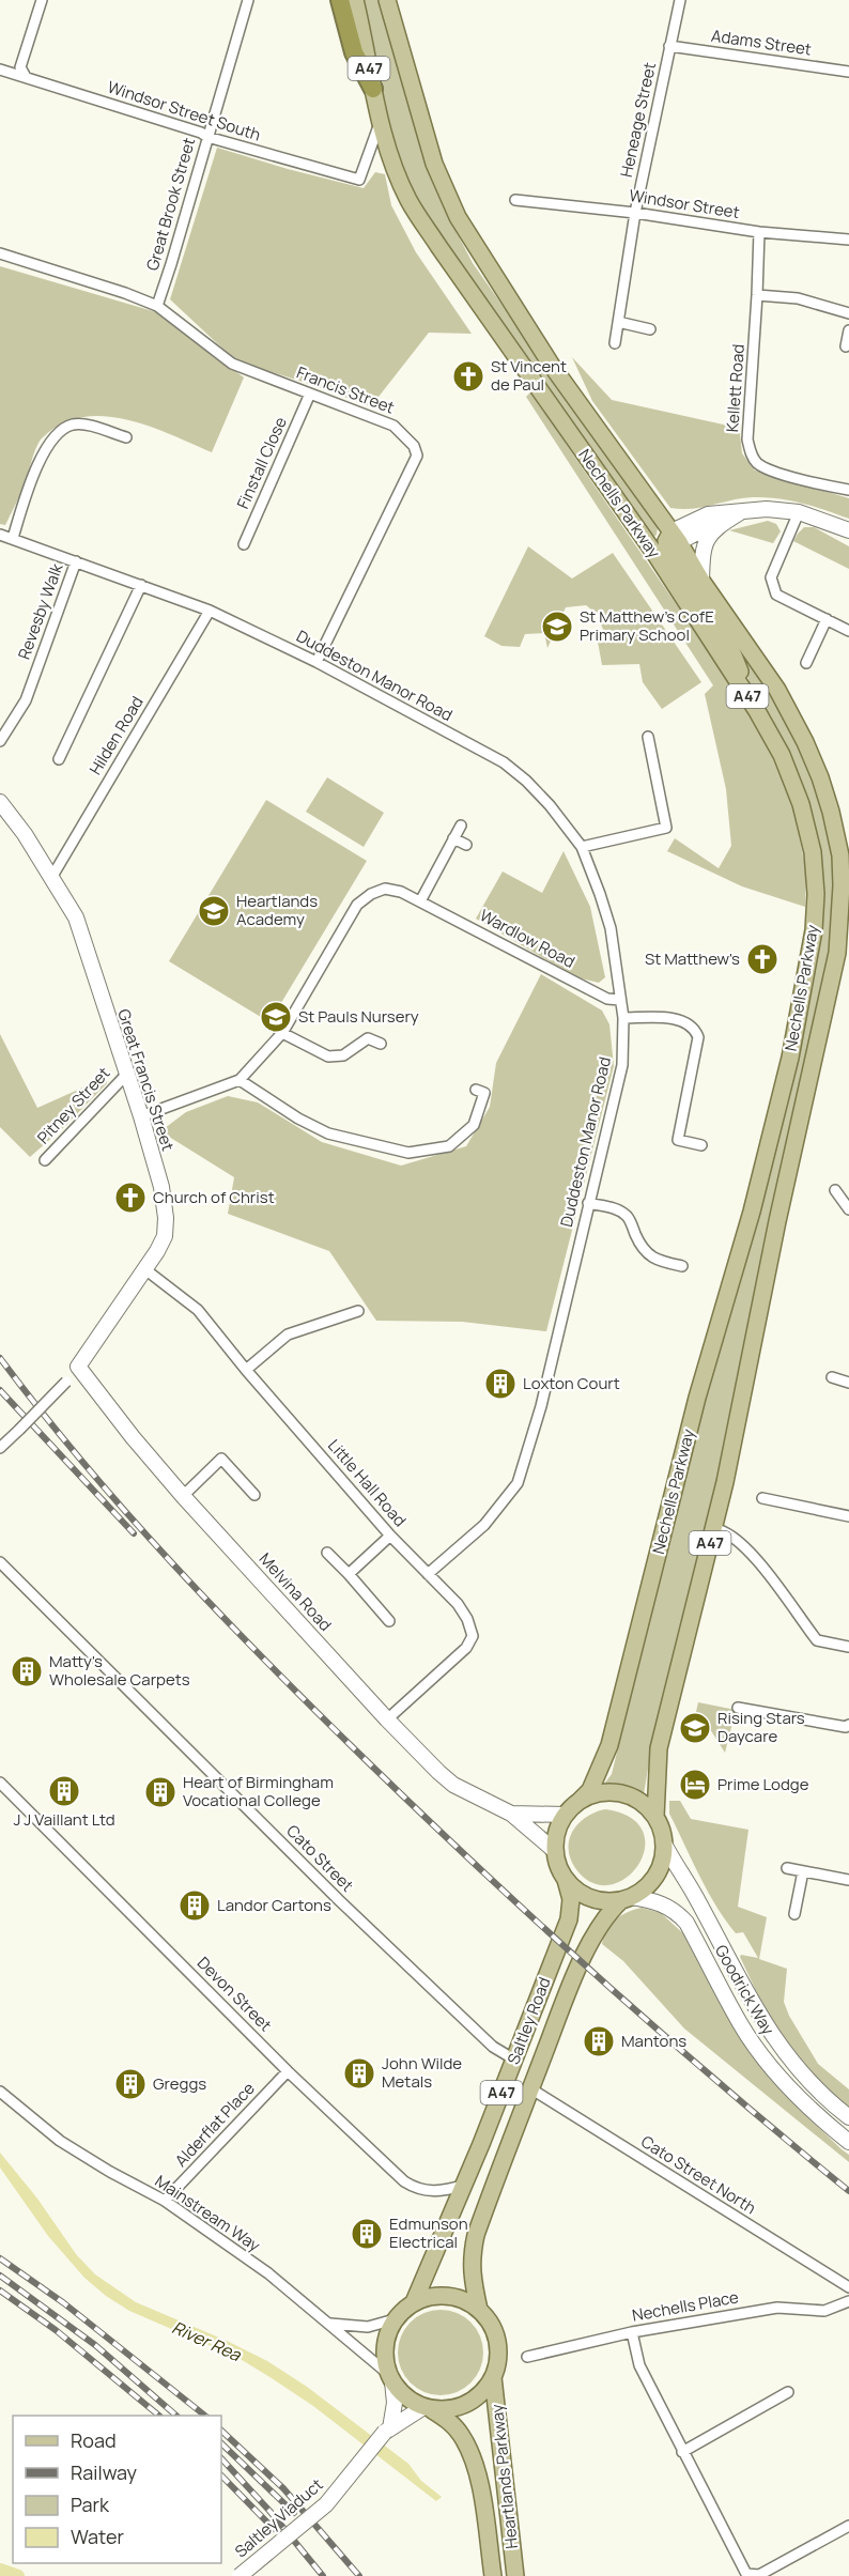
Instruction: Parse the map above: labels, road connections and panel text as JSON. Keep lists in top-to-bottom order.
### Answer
{
  "streets": {
    "main road": [
      "A47",
      "Nechells Parkway",
      "Great Francis Street",
      "Melvina Road",
      "Goodrick Way",
      "Saltley Road",
      "Heartlands Parkway",
      "Saltley Viaduct"
    ],
    "street": [
      "Adams Street",
      "Windsor Street South",
      "Heneage Street",
      "Great Brook Street",
      "Windsor Street",
      "Kellett Road",
      "Francis Street",
      "Finstall Close",
      "Revesby Walk",
      "Duddeston Manor Road",
      "Hilden Road",
      "Wardlow Road",
      "Pitney Street",
      "Little Hall Road",
      "Cato Street",
      "Devon Street",
      "Alderflat Place",
      "Cato Street North",
      "Mainstream Way",
      "Nechells Place"
    ]
  },
  "crossings": [
    ["Adams Street", "Heneage Street"],
    ["A47", "Nechells Parkway"],
    ["A47", "Melvina Road"],
    ["A47", "Goodrick Way"],
    ["A47", "Saltley Road"],
    ["Windsor Street South", "Great Brook Street"],
    ["Windsor Street South", "Nechells Parkway"],
    ["Heneage Street", "Windsor Street"],
    ["Great Brook Street", "Francis Street"],
    ["Windsor Street", "Kellett Road"],
    ["Francis Street", "Finstall Close"],
    ["Francis Street", "Duddeston Manor Road"],
    ["Nechells Parkway", "Melvina Road"],
    ["Nechells Parkway", "Goodrick Way"],
    ["Nechells Parkway", "Saltley Road"],
    ["Revesby Walk", "Duddeston Manor Road"],
    ["Duddeston Manor Road", "Hilden Road"],
    ["Duddeston Manor Road", "Wardlow Road"],
    ["Duddeston Manor Road", "Little Hall Road"],
    ["Hilden Road", "Great Francis Street"],
    ["Wardlow Road", "Great Francis Street"],
    ["Great Francis Street", "Pitney Street"],
    ["Great Francis Street", "Little Hall Road"],
    ["Great Francis Street", "Melvina Road"],
    ["Little Hall Road", "Melvina Road"],
    ["Melvina Road", "Goodrick Way"],
    ["Melvina Road", "Saltley Road"],
    ["Cato Street", "Saltley Road"],
    ["Goodrick Way", "Saltley Road"],
    ["Devon Street", "Saltley Road"],
    ["Devon Street", "Alderflat Place"],
    ["Saltley Road", "Cato Street North"],
    ["Saltley Road", "Mainstream Way"],
    ["Saltley Road", "Heartlands Parkway"],
    ["Saltley Road", "Saltley Viaduct"],
    ["Alderflat Place", "Mainstream Way"],
    ["Mainstream Way", "Heartlands Parkway"],
    ["Mainstream Way", "Saltley Viaduct"],
    ["Heartlands Parkway", "Saltley Viaduct"]
  ],
  "water": ["River Rea"],
  "places": {
    "church": ["St Vincent de Paul", "St Matthew's", "Church of Christ"],
    "school or university": [
      "St Matthew's CofE Primary School",
      "Heartlands Academy",
      "St Pauls Nursery",
      "Rising Stars Daycare"
    ],
    "building": [
      "Loxton Court",
      "Matty's Wholesale Carpets",
      "J J Vaillant Ltd",
      "Heart of Birmingham Vocational College",
      "Landor Cartons",
      "Mantons",
      "John Wilde Metals",
      "Greggs",
      "Edmunson Electrical"
    ],
    "hotel": ["Prime Lodge"]
  },
  "legend": [
    "Road",
    "Railway",
    "Park",
    "Water"
  ]
}
